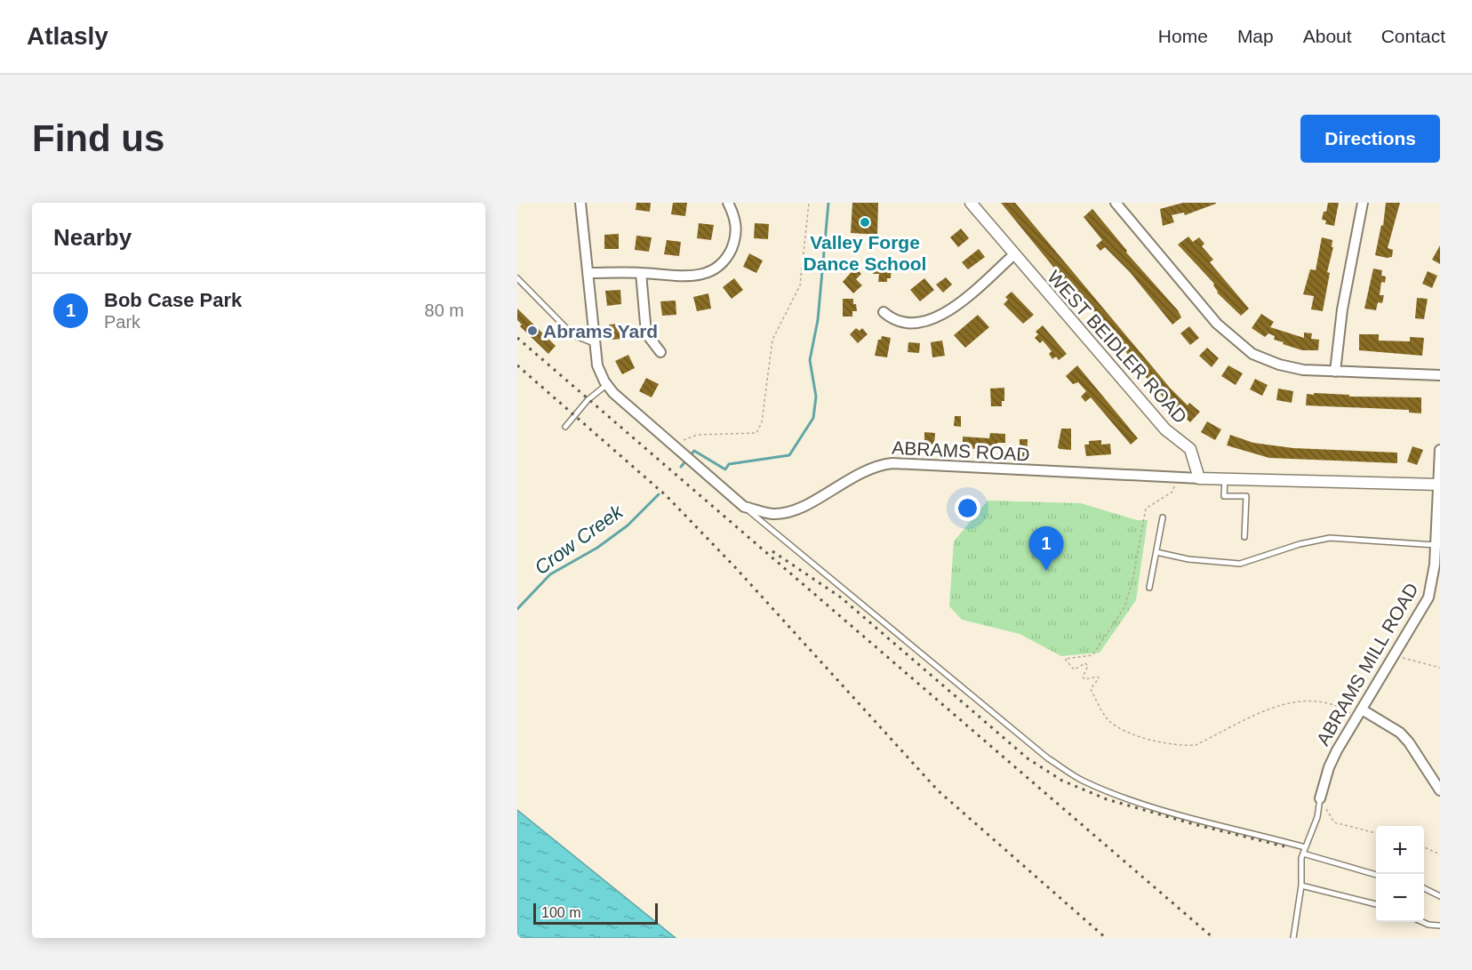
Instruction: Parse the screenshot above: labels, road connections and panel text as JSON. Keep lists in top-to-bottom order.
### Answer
{
  "streets": {
    "street": ["WEST BEIDLER ROAD", "ABRAMS ROAD", "ABRAMS MILL ROAD"]
  },
  "crossings": [
    ["WEST BEIDLER ROAD", "ABRAMS ROAD"]
  ],
  "water": ["Crow Creek"],
  "places": ["Valley Forge Dance School", "Abrams Yard"],
  "scale_bar": "100 m",
  "page": {
    "header": "Atlasly",
    "nav": [
      "Home",
      "Map",
      "About",
      "Contact"
    ],
    "buttons": "Directions",
    "title": "Find us",
    "heading": "Nearby",
    "list": [
      {
        "mark": "1",
        "name": "Bob Case Park",
        "note": "Park",
        "value": "80 m"
      }
    ],
    "pins": "1",
    "map_buttons": ["+", "−"],
    "scale": "100 m"
  }
}
